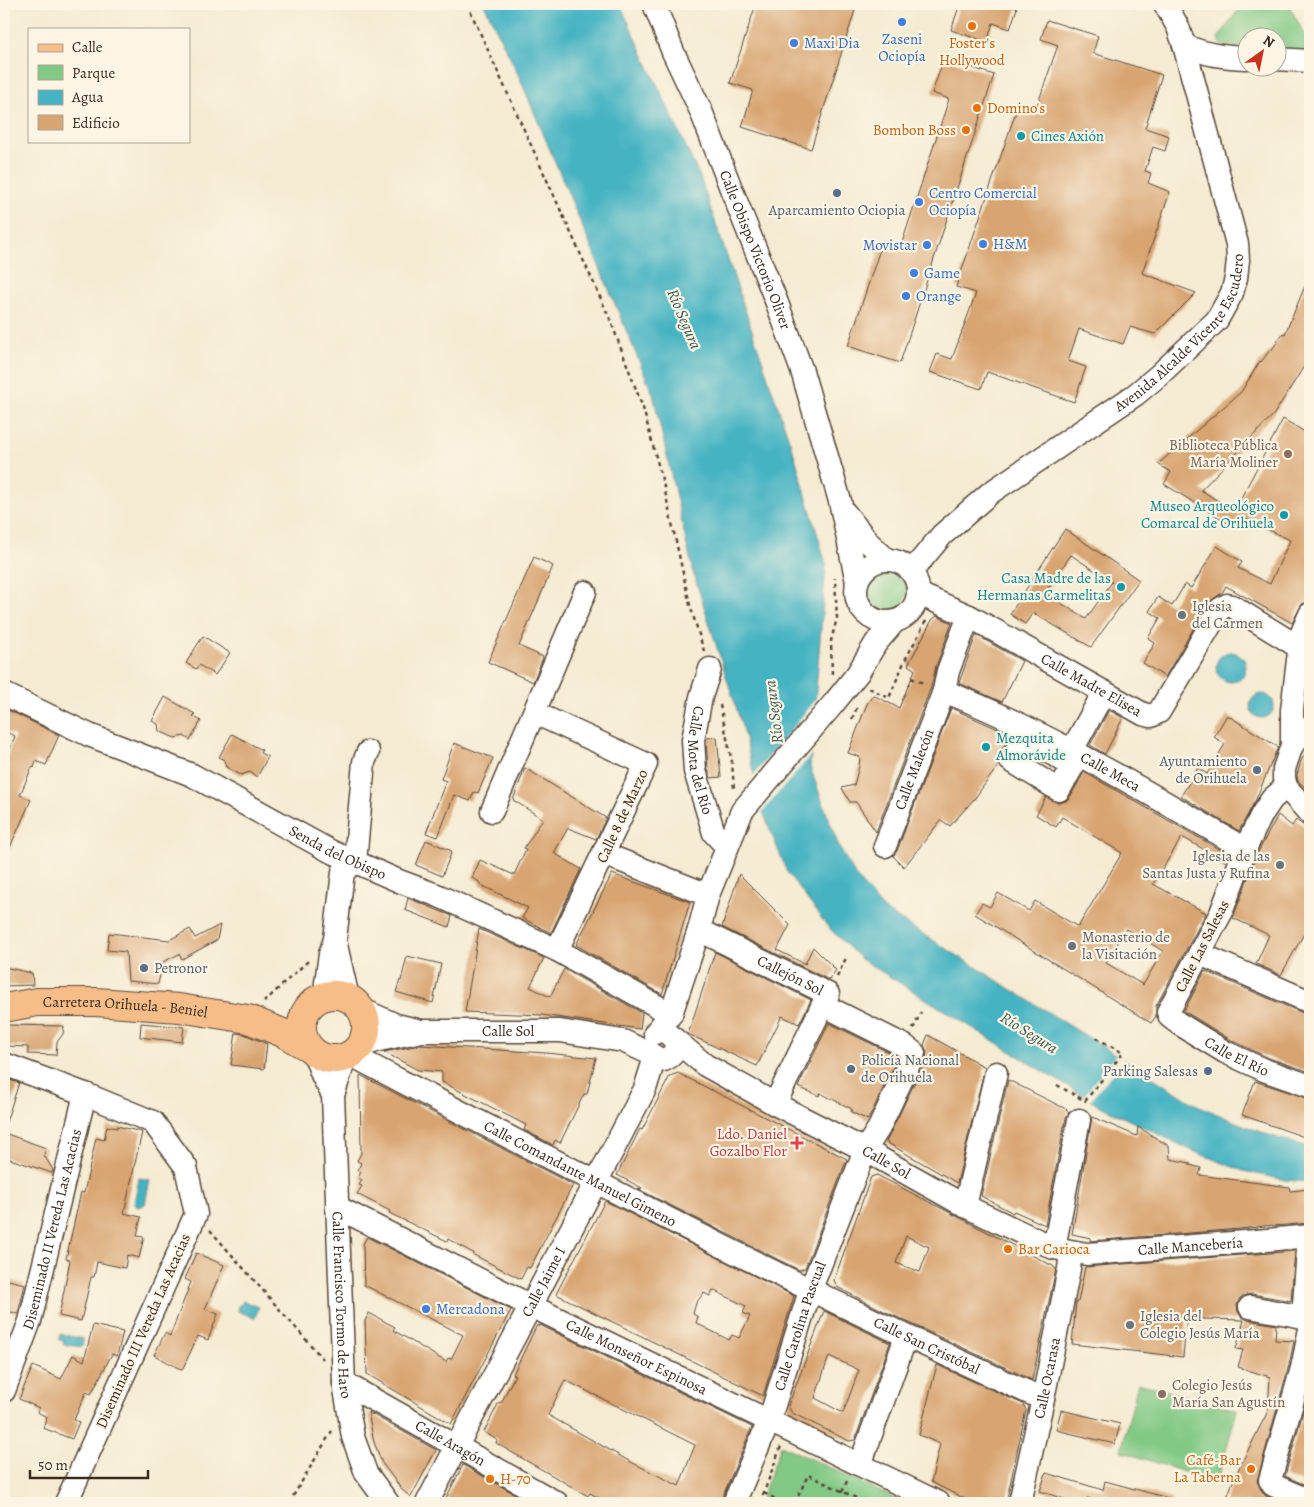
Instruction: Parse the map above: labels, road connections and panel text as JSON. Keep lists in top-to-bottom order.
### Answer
{
  "streets": {
    "main road": ["Carretera Orihuela - Beniel"],
    "street": [
      "Calle Obispo Victorio Oliver",
      "Avenida Alcalde Vicente Escudero",
      "Calle Madre Elisea",
      "Calle Mota del Río",
      "Calle Malecón",
      "Calle Meca",
      "Calle 8 de Marzo",
      "Senda del Obispo",
      "Calle Las Salesas",
      "Callejón Sol",
      "Calle Sol",
      "Calle El Río",
      "Calle Comandante Manuel Gimeno",
      "Diseminado II Vereda Las Acacias",
      "Calle Mancebería",
      "Calle Jaime I",
      "Calle Francisco Tormo de Haro",
      "Calle Carolina Pascual",
      "Diseminado III Vereda Las Acacias",
      "Calle San Cristóbal",
      "Calle Monseñor Espinosa",
      "Calle Ocarasa",
      "Calle Aragón"
    ]
  },
  "crossings": [
    ["Calle Obispo Victorio Oliver", "Avenida Alcalde Vicente Escudero"],
    ["Calle Obispo Victorio Oliver", "Calle Madre Elisea"],
    ["Avenida Alcalde Vicente Escudero", "Calle Madre Elisea"],
    ["Calle Madre Elisea", "Calle Malecón"],
    ["Calle Mota del Río", "Senda del Obispo"],
    ["Calle Mota del Río", "Callejón Sol"],
    ["Calle Mota del Río", "Calle Sol"],
    ["Calle Mota del Río", "Calle Jaime I"],
    ["Calle Malecón", "Calle Meca"],
    ["Calle Meca", "Calle Las Salesas"],
    ["Calle 8 de Marzo", "Senda del Obispo"],
    ["Senda del Obispo", "Calle Sol"],
    ["Senda del Obispo", "Calle Jaime I"],
    ["Calle Las Salesas", "Calle El Río"],
    ["Callejón Sol", "Calle Sol"],
    ["Callejón Sol", "Calle Carolina Pascual"],
    ["Carretera Orihuela - Beniel", "Calle Comandante Manuel Gimeno"],
    ["Carretera Orihuela - Beniel", "Calle Francisco Tormo de Haro"],
    ["Calle Sol", "Calle Mancebería"],
    ["Calle Sol", "Calle Jaime I"],
    ["Calle Sol", "Calle Carolina Pascual"],
    ["Calle Sol", "Calle Ocarasa"],
    ["Calle Comandante Manuel Gimeno", "Calle Jaime I"],
    ["Calle Comandante Manuel Gimeno", "Calle Francisco Tormo de Haro"],
    ["Calle Comandante Manuel Gimeno", "Calle Carolina Pascual"],
    ["Calle Comandante Manuel Gimeno", "Calle San Cristóbal"],
    ["Calle Mancebería", "Calle Ocarasa"],
    ["Calle Jaime I", "Calle Monseñor Espinosa"],
    ["Calle Jaime I", "Calle Aragón"],
    ["Calle Francisco Tormo de Haro", "Calle Monseñor Espinosa"],
    ["Calle Francisco Tormo de Haro", "Calle Aragón"],
    ["Calle Carolina Pascual", "Calle San Cristóbal"],
    ["Calle Carolina Pascual", "Calle Monseñor Espinosa"],
    ["Calle San Cristóbal", "Calle Ocarasa"]
  ],
  "water": ["Río Segura"],
  "places": {
    "other": [
      "Zaseni Ociopía",
      "Foster's Hollywood",
      "Maxi Dia",
      "Domino's",
      "Bombon Boss",
      "Cines Axión",
      "Aparcamiento Ociopia",
      "Centro Comercial Ociopía",
      "H&M",
      "Movistar",
      "Game",
      "Orange",
      "Biblioteca Pública María Moliner",
      "Museo Arqueológico Comarcal de Orihuela",
      "Casa Madre de las Hermanas Carmelitas",
      "Iglesia del Carmen",
      "Mezquita Almorávide",
      "Ayuntamiento de Orihuela",
      "Iglesia de las Santas Justa y Rufina",
      "Monasterio de la Visitación",
      "Petronor",
      "Policía Nacional de Orihuela",
      "Parking Salesas",
      "Bar Carioca",
      "Mercadona",
      "Iglesia del Colegio Jesús María",
      "Colegio Jesús María San Agustín",
      "Café-Bar La Taberna",
      "H-70"
    ],
    "health": ["Ldo. Daniel Gozalbo Flor"]
  },
  "legend": [
    "Calle",
    "Parque",
    "Agua",
    "Edificio"
  ],
  "scale_bar": "50 m",
  "north": "top right"
}
